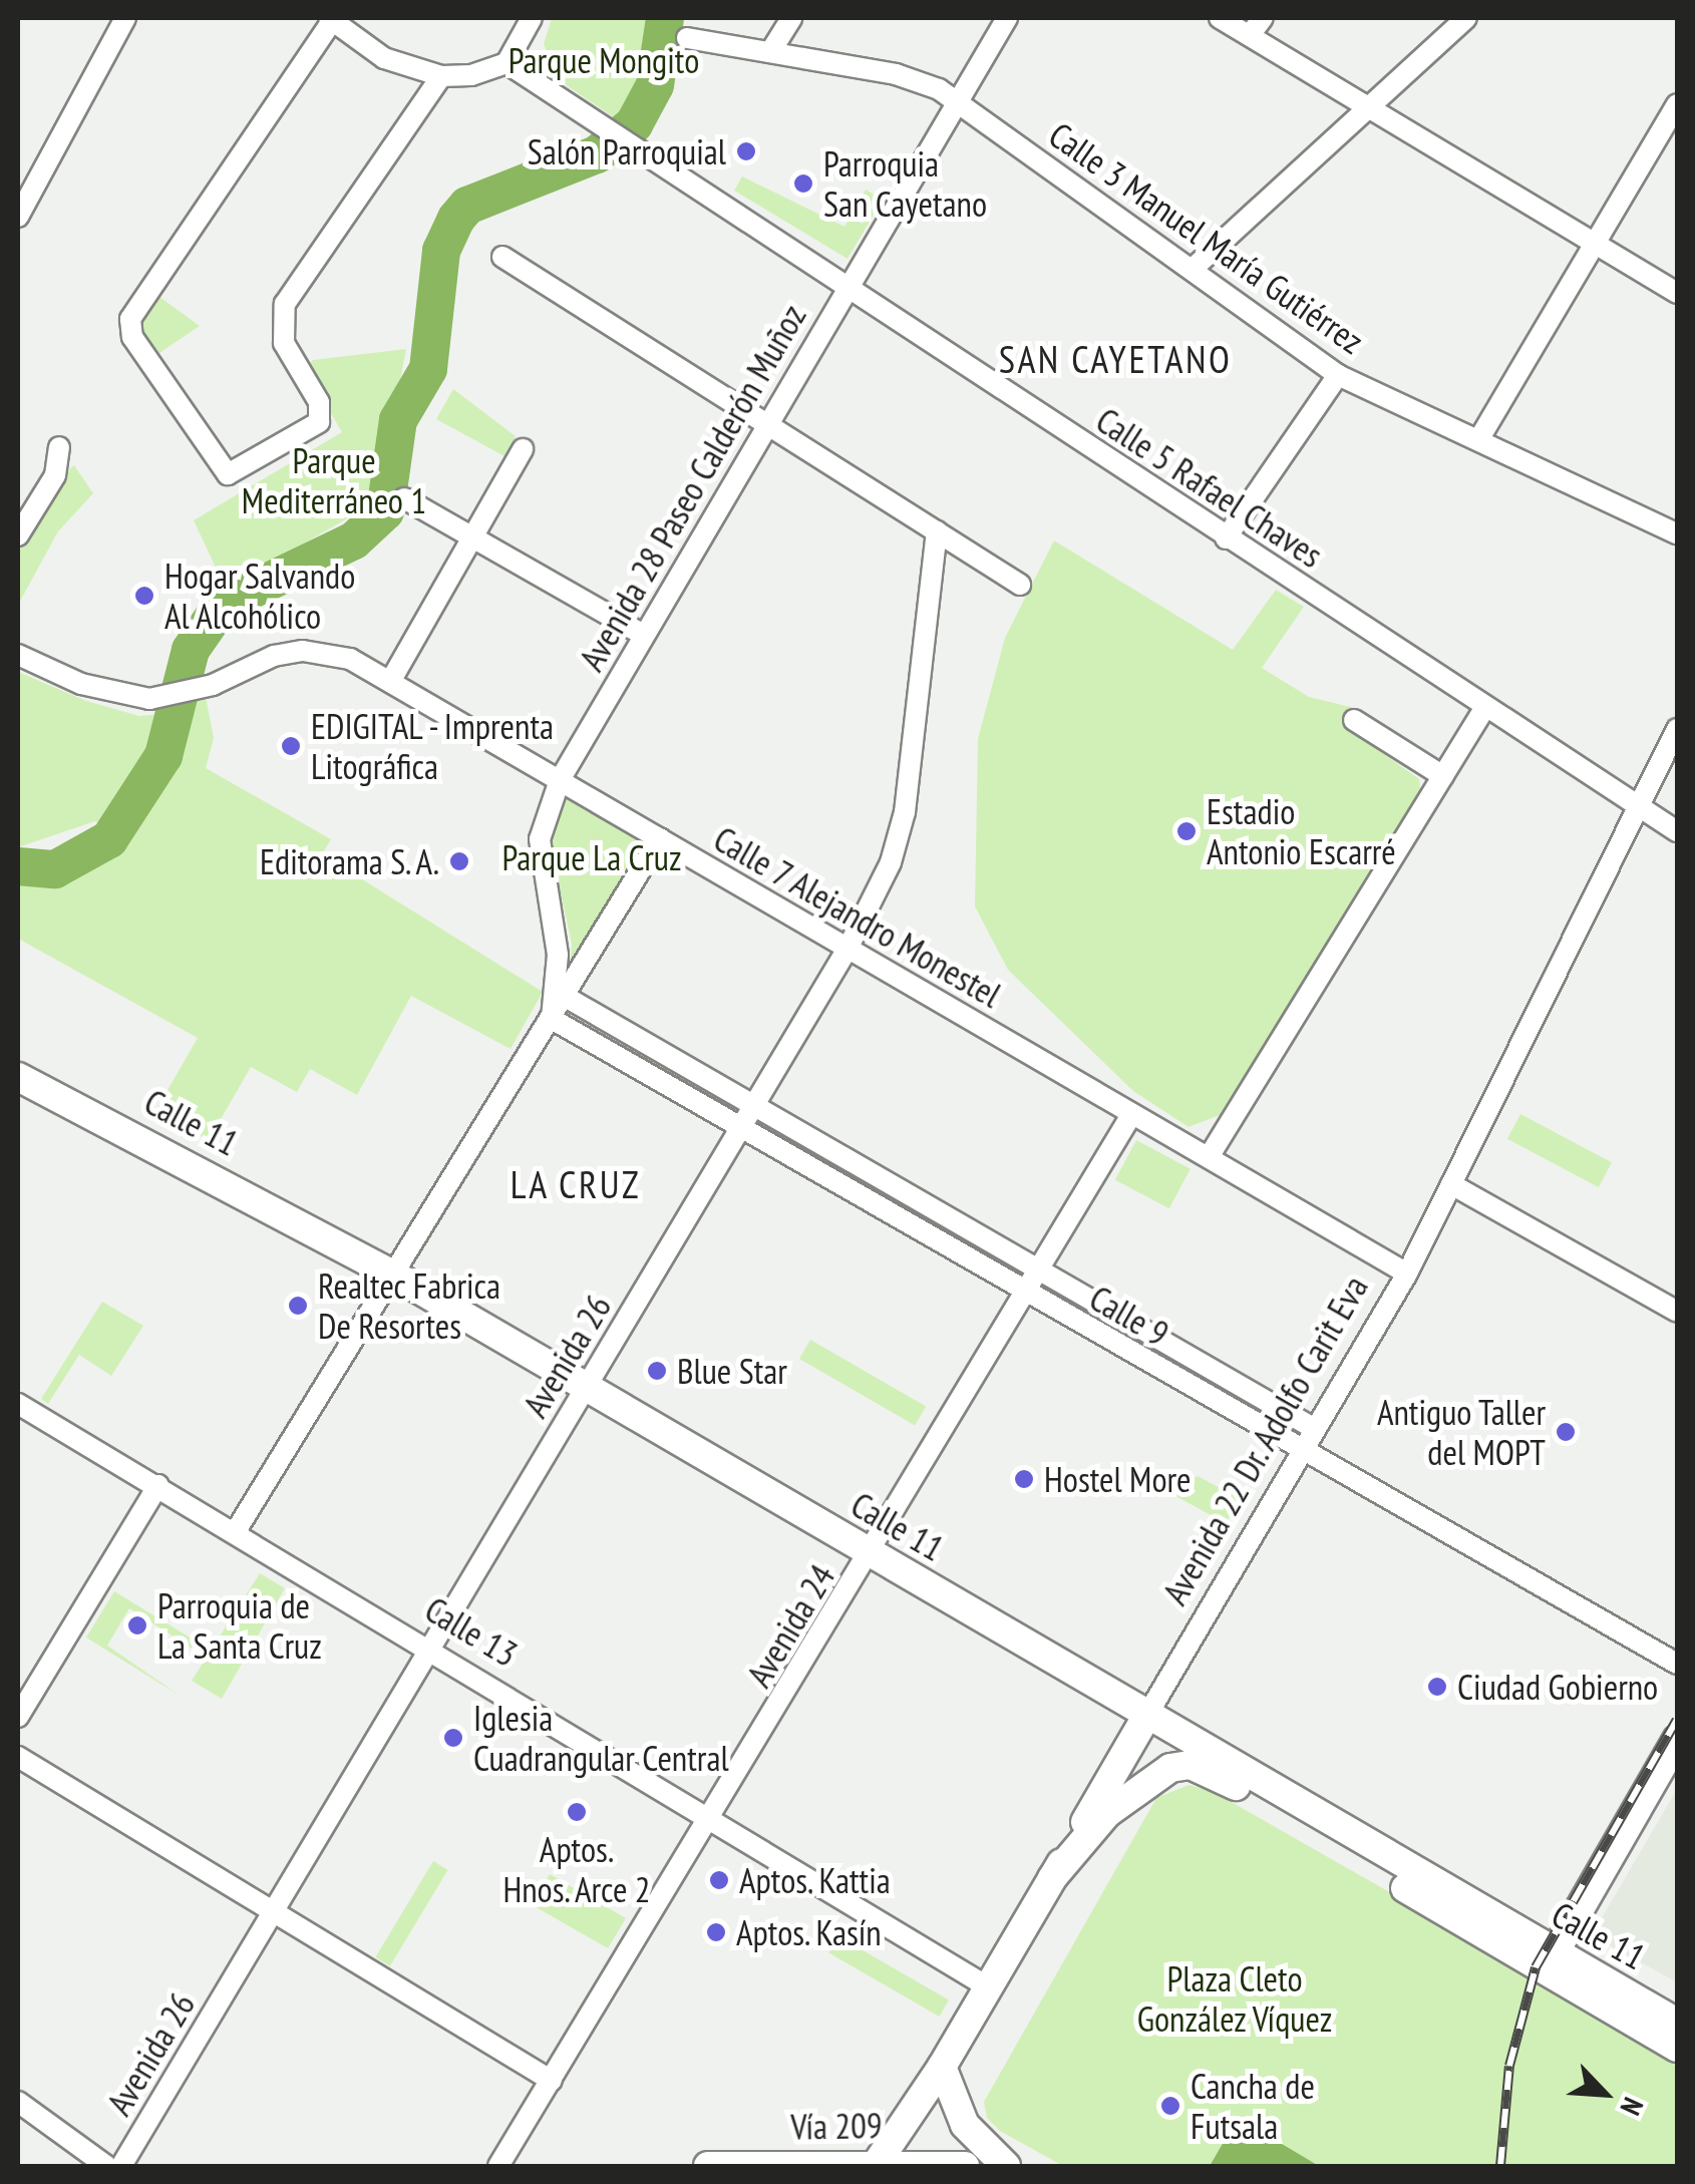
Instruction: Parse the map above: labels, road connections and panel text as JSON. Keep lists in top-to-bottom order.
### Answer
{
  "streets": {
    "main road": ["Calle 11", "Avenida 22 Dr. Adolfo Carit Eva", "Vía 209"],
    "street": [
      "Calle 3 Manuel María Gutiérrez",
      "Avenida 28 Paseo Calderón Muñoz",
      "Calle 5 Rafael Chaves",
      "Calle 7 Alejandro Monestel",
      "Calle 9",
      "Avenida 26",
      "Avenida 24",
      "Calle 13"
    ]
  },
  "crossings": [
    ["Calle 3 Manuel María Gutiérrez", "Avenida 28 Paseo Calderón Muñoz"],
    ["Avenida 28 Paseo Calderón Muñoz", "Calle 5 Rafael Chaves"],
    ["Avenida 28 Paseo Calderón Muñoz", "Calle 7 Alejandro Monestel"],
    ["Avenida 28 Paseo Calderón Muñoz", "Calle 11"],
    ["Avenida 28 Paseo Calderón Muñoz", "Calle 9"],
    ["Avenida 28 Paseo Calderón Muñoz", "Calle 13"],
    ["Calle 5 Rafael Chaves", "Avenida 22 Dr. Adolfo Carit Eva"],
    ["Calle 7 Alejandro Monestel", "Avenida 26"],
    ["Calle 7 Alejandro Monestel", "Avenida 22 Dr. Adolfo Carit Eva"],
    ["Calle 7 Alejandro Monestel", "Avenida 24"],
    ["Calle 11", "Avenida 26"],
    ["Calle 11", "Avenida 22 Dr. Adolfo Carit Eva"],
    ["Calle 11", "Avenida 24"],
    ["Calle 9", "Avenida 26"],
    ["Calle 9", "Avenida 22 Dr. Adolfo Carit Eva"],
    ["Calle 9", "Avenida 24"],
    ["Avenida 26", "Calle 13"],
    ["Avenida 22 Dr. Adolfo Carit Eva", "Calle 13"],
    ["Avenida 22 Dr. Adolfo Carit Eva", "Vía 209"],
    ["Avenida 24", "Calle 13"]
  ],
  "districts": ["SAN CAYETANO", "LA CRUZ"],
  "parks": [
    "Parque Mongito",
    "Parque Mediterráneo 1",
    "Parque La Cruz",
    "Plaza Cleto González Víquez"
  ],
  "places": [
    "Salón Parroquial",
    "Parroquia San Cayetano",
    "Hogar Salvando Al Alcohólico",
    "EDIGITAL - Imprenta Litográfica",
    "Estadio Antonio Escarré",
    "Editorama S. A.",
    "Realtec Fabrica De Resortes",
    "Blue Star",
    "Antiguo Taller del MOPT",
    "Hostel More",
    "Parroquia de La Santa Cruz",
    "Ciudad Gobierno",
    "Iglesia Cuadrangular Central",
    "Aptos. Hnos. Arce 2",
    "Aptos. Kattia",
    "Aptos. Kasín",
    "Cancha de Futsala"
  ],
  "north": "bottom right"
}
